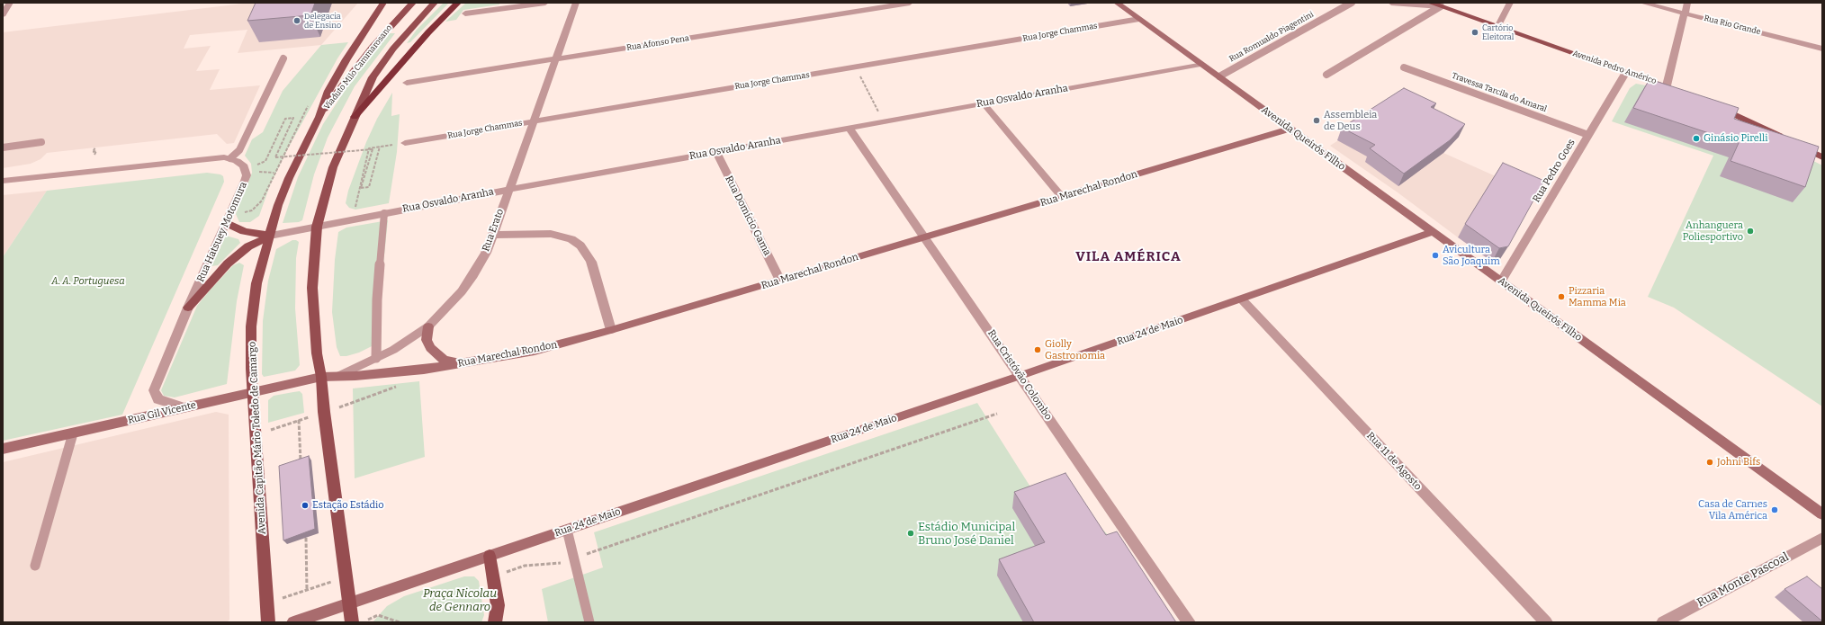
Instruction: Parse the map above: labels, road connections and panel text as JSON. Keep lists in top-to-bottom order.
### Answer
{
  "streets": {
    "main road": ["Viaduto Milo Cammarosano", "Avenida Pedro Américo", "Avenida Capitão Mário Toledo de Camargo"],
    "street": [
      "Rua Rio Grande",
      "Rua Jorge Chammas",
      "Rua Afonso Pena",
      "Rua Osvaldo Aranha",
      "Avenida Queirós Filho",
      "Rua Pedro Goes",
      "Rua Marechal Rondon",
      "Rua Domício Gama",
      "Rua Erato",
      "Rua Hatsuey Motomura",
      "Rua 24 de Maio",
      "Rua Cristóvão Colombo",
      "Rua Gil Vicente",
      "Rua 11 de Agosto",
      "Rua Monte Pascoal"
    ],
    "lane": ["Rua Romualdo Piagentini", "Travessa Tarcila do Amaral"]
  },
  "crossings": [
    ["Rua Jorge Chammas", "Avenida Queirós Filho"],
    ["Rua Jorge Chammas", "Rua Erato"],
    ["Rua Romualdo Piagentini", "Avenida Queirós Filho"],
    ["Rua Afonso Pena", "Rua Erato"],
    ["Viaduto Milo Cammarosano", "Avenida Capitão Mário Toledo de Camargo"],
    ["Avenida Pedro Américo", "Rua Pedro Goes"],
    ["Travessa Tarcila do Amaral", "Rua Pedro Goes"],
    ["Rua Osvaldo Aranha", "Avenida Queirós Filho"],
    ["Rua Osvaldo Aranha", "Rua Domício Gama"],
    ["Rua Osvaldo Aranha", "Rua Erato"],
    ["Rua Osvaldo Aranha", "Rua Cristóvão Colombo"],
    ["Rua Osvaldo Aranha", "Avenida Capitão Mário Toledo de Camargo"],
    ["Avenida Queirós Filho", "Rua Pedro Goes"],
    ["Avenida Queirós Filho", "Rua Marechal Rondon"],
    ["Avenida Queirós Filho", "Rua 24 de Maio"],
    ["Rua Marechal Rondon", "Rua Domício Gama"],
    ["Rua Marechal Rondon", "Rua Erato"],
    ["Rua Marechal Rondon", "Rua Cristóvão Colombo"],
    ["Rua Marechal Rondon", "Rua Gil Vicente"],
    ["Rua Hatsuey Motomura", "Rua Gil Vicente"],
    ["Rua 24 de Maio", "Rua Cristóvão Colombo"],
    ["Rua 24 de Maio", "Rua 11 de Agosto"],
    ["Rua Gil Vicente", "Avenida Capitão Mário Toledo de Camargo"]
  ],
  "districts": ["VILA AMÉRICA"],
  "parks": ["A. A. Portuguesa", "Praça Nicolau de Gennaro"],
  "places": [
    "Delegacia de Ensino",
    "Cartório Eleitoral",
    "Assembleia de Deus",
    "Ginásio Pirelli",
    "Anhanguera Poliesportivo",
    "Avicultura São Joaquim",
    "Pizzaria Mamma Mia",
    "Giolly Gastronomia",
    "Johni Bifs",
    "Estação Estádio",
    "Casa de Carnes Vila América",
    "Estádio Municipal Bruno José Daniel"
  ]
}
